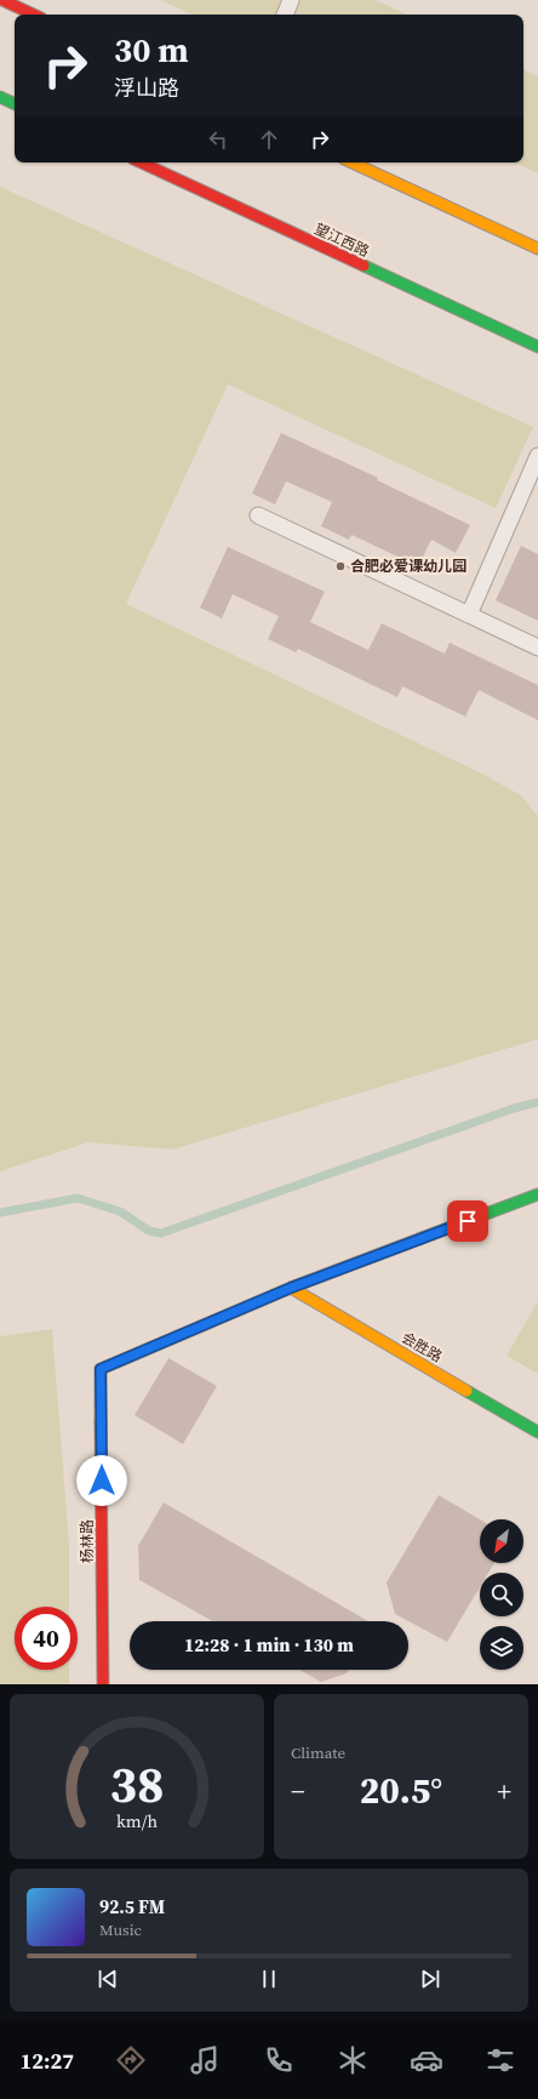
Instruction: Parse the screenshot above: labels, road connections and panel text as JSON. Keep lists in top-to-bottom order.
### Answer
{
  "streets": {
    "street": ["望江西路", "会胜路", "杨林路"]
  },
  "crossings": [
    ["会胜路", "杨林路"]
  ],
  "places": ["合肥必爱课幼儿园"],
  "north": "bottom left",
  "page": {
    "turn": ["30 m", "浮山路"],
    "limit": "40",
    "trip": "12:28 · 1 min · 130 m",
    "tile": "Climate",
    "heat": ["−", "20.5°", "+"],
    "song": ["92.5 FM", "Music"],
    "tabs": "12:27",
    "gauge": ["38", "km/h"]
  }
}
